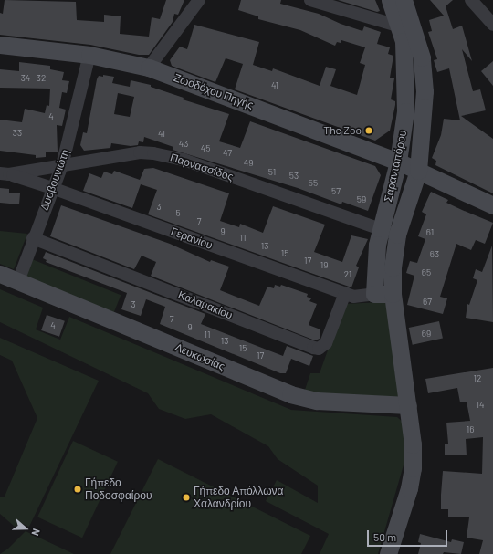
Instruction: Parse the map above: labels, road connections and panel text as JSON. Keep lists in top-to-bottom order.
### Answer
{
  "streets": {
    "street": [
      "Ζωοδόχου Πηγής",
      "Σαρανταπόρου",
      "Παρνασσίδος",
      "Δυοβουνιώτη",
      "Γερανίου",
      "Καλαμακίου",
      "Λευκωσίας"
    ]
  },
  "crossings": [
    ["Ζωοδόχου Πηγής", "Σαρανταπόρου"],
    ["Ζωοδόχου Πηγής", "Δυοβουνιώτη"],
    ["Σαρανταπόρου", "Παρνασσίδος"],
    ["Σαρανταπόρου", "Γερανίου"],
    ["Σαρανταπόρου", "Λευκωσίας"],
    ["Παρνασσίδος", "Δυοβουνιώτη"],
    ["Παρνασσίδος", "Γερανίου"],
    ["Δυοβουνιώτη", "Γερανίου"],
    ["Δυοβουνιώτη", "Καλαμακίου"],
    ["Δυοβουνιώτη", "Λευκωσίας"],
    ["Γερανίου", "Καλαμακίου"]
  ],
  "places": ["The Zoo", "Γήπεδο Ποδοσφαίρου", "Γήπεδο Απόλλωνα Χαλανδρίου"],
  "house_numbers": [
    "34",
    "32",
    "41",
    "4",
    "33",
    "41",
    "43",
    "45",
    "47",
    "49",
    "51",
    "53",
    "55",
    "57",
    "59",
    "3",
    "5",
    "7",
    "9",
    "61",
    "11",
    "13",
    "15",
    "63",
    "17",
    "19",
    "65",
    "21",
    "67",
    "3",
    "7",
    "4",
    "9",
    "69",
    "11",
    "13",
    "15",
    "17",
    "12",
    "14",
    "16"
  ],
  "scale_bar": "50 m",
  "north": "right"
}
